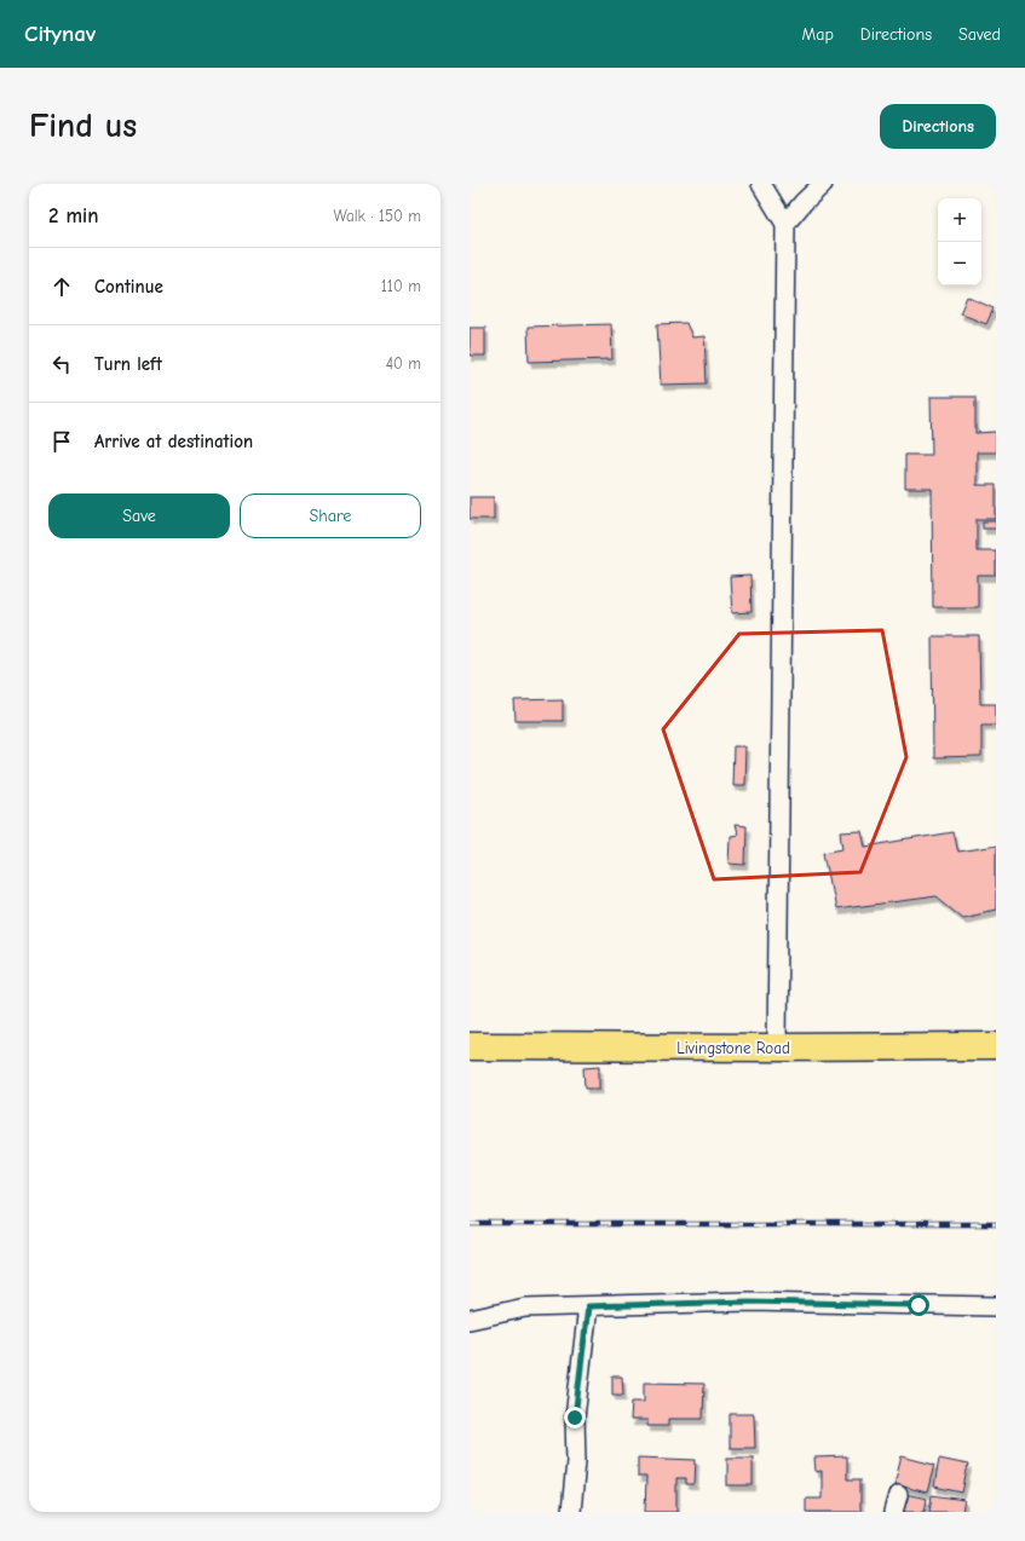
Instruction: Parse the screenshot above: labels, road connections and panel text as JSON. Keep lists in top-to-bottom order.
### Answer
{
  "streets": {
    "highway": ["Livingstone Road"]
  },
  "page": {
    "header": "Citynav",
    "nav": ["Map", "Directions", "Saved"],
    "buttons": [
      "Directions",
      ["Save", "Share"]
    ],
    "title": "Find us",
    "heading": ["2 min", "Walk · 150 m"],
    "map_buttons": ["+", "−"],
    "list": [
      ["Continue", "110 m"],
      ["Turn left", "40 m"],
      "Arrive at destination"
    ]
  }
}
